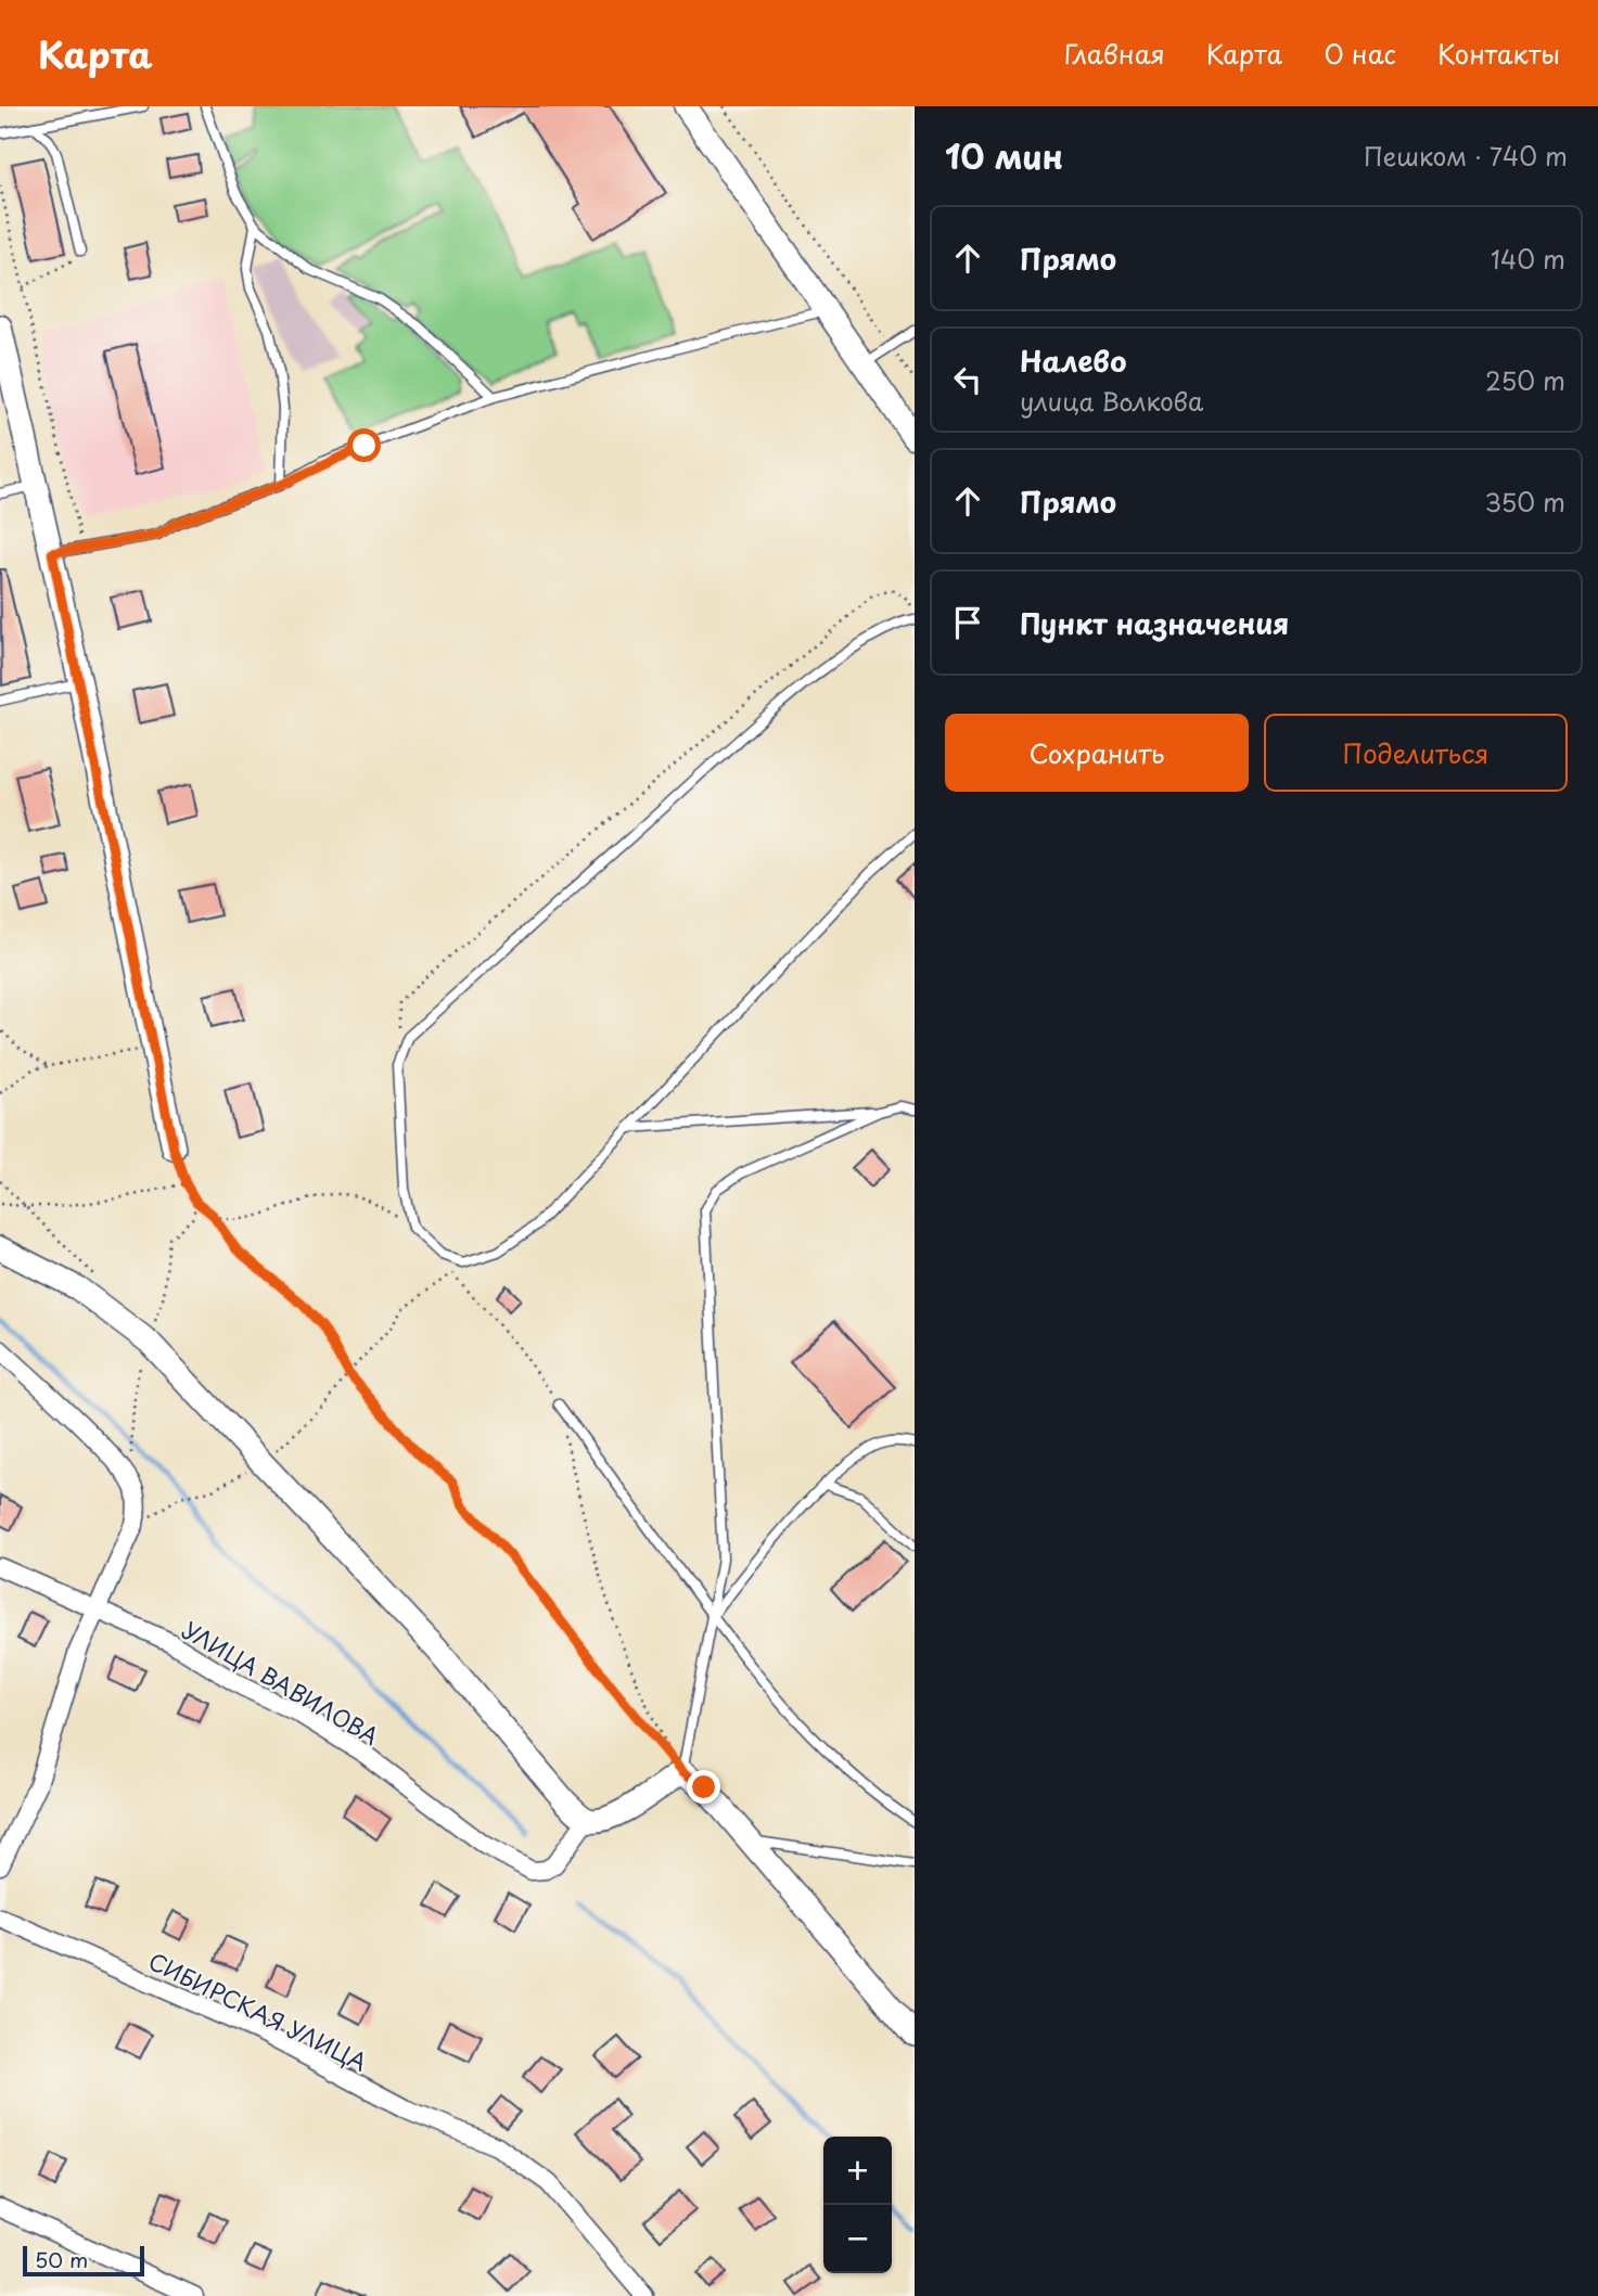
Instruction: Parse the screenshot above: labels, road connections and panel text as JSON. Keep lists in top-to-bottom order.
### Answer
{
  "streets": {
    "street": ["УЛИЦА ВАВИЛОВА", "СИБИРСКАЯ УЛИЦА"]
  },
  "scale_bar": "50 m",
  "page": {
    "header": "Карта",
    "nav": [
      "Главная",
      "Карта",
      "О нас",
      "Контакты"
    ],
    "heading": ["10 мин", "Пешком · 740 m"],
    "list": [
      ["Прямо", "140 m"],
      ["Налево", "улица Волкова", "250 m"],
      ["Прямо", "350 m"],
      "Пункт назначения"
    ],
    "buttons": ["Сохранить", "Поделиться"],
    "map_buttons": ["+", "−"],
    "scale": "50 m"
  }
}
